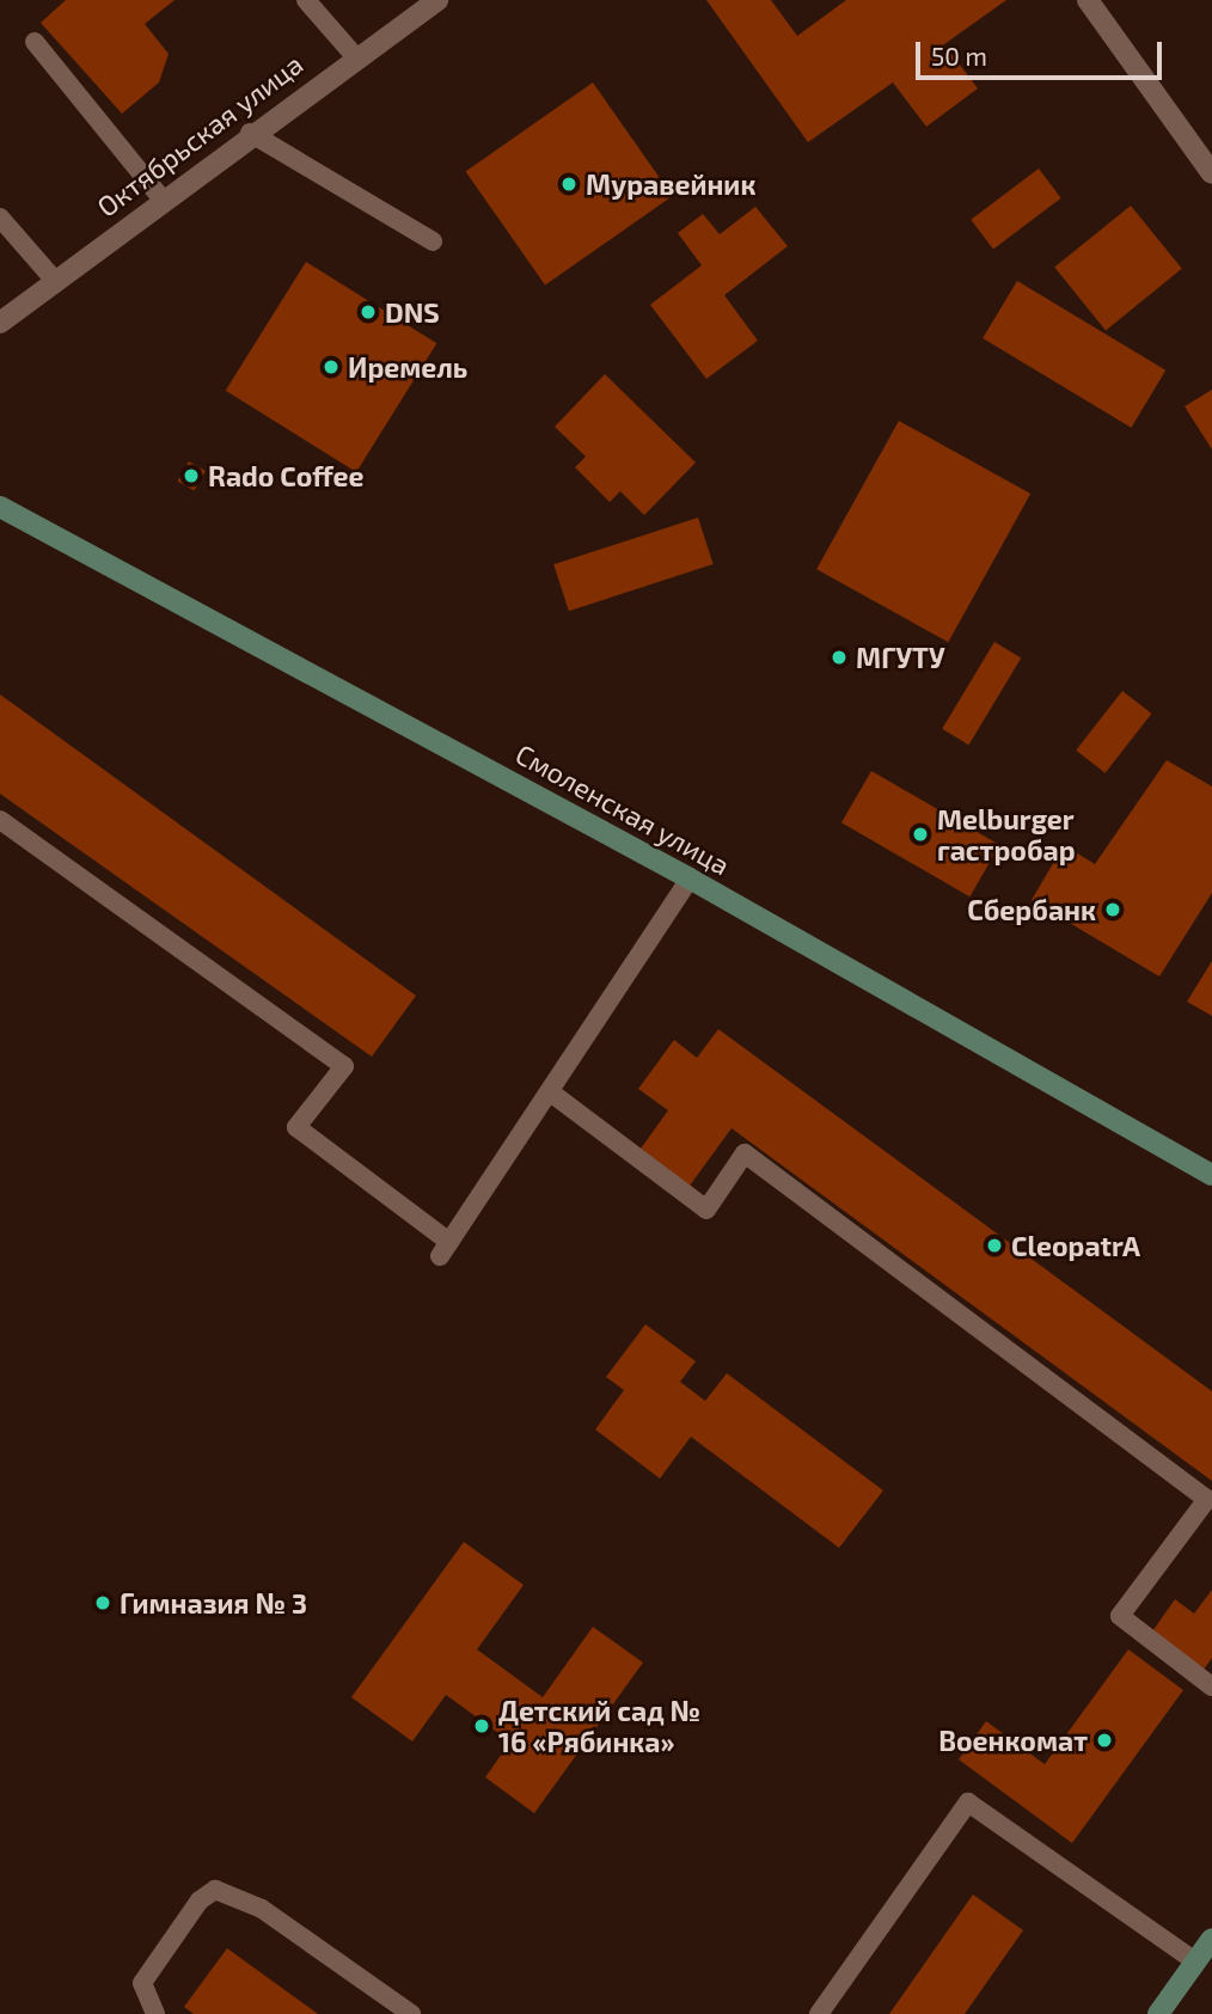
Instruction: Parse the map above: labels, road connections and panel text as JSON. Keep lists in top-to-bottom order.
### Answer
{
  "streets": {
    "main road": ["Смоленская улица"],
    "street": ["Октябрьская улица"]
  },
  "places": [
    "Муравейник",
    "DNS",
    "Иремель",
    "Rado Coffee",
    "МГУТУ",
    "Melburger гастробар",
    "Сбербанк",
    "CleopatrA",
    "Гимназия № 3",
    "Детский сад № 16 «Рябинка»",
    "Военкомат"
  ],
  "scale_bar": "50 m"
}
